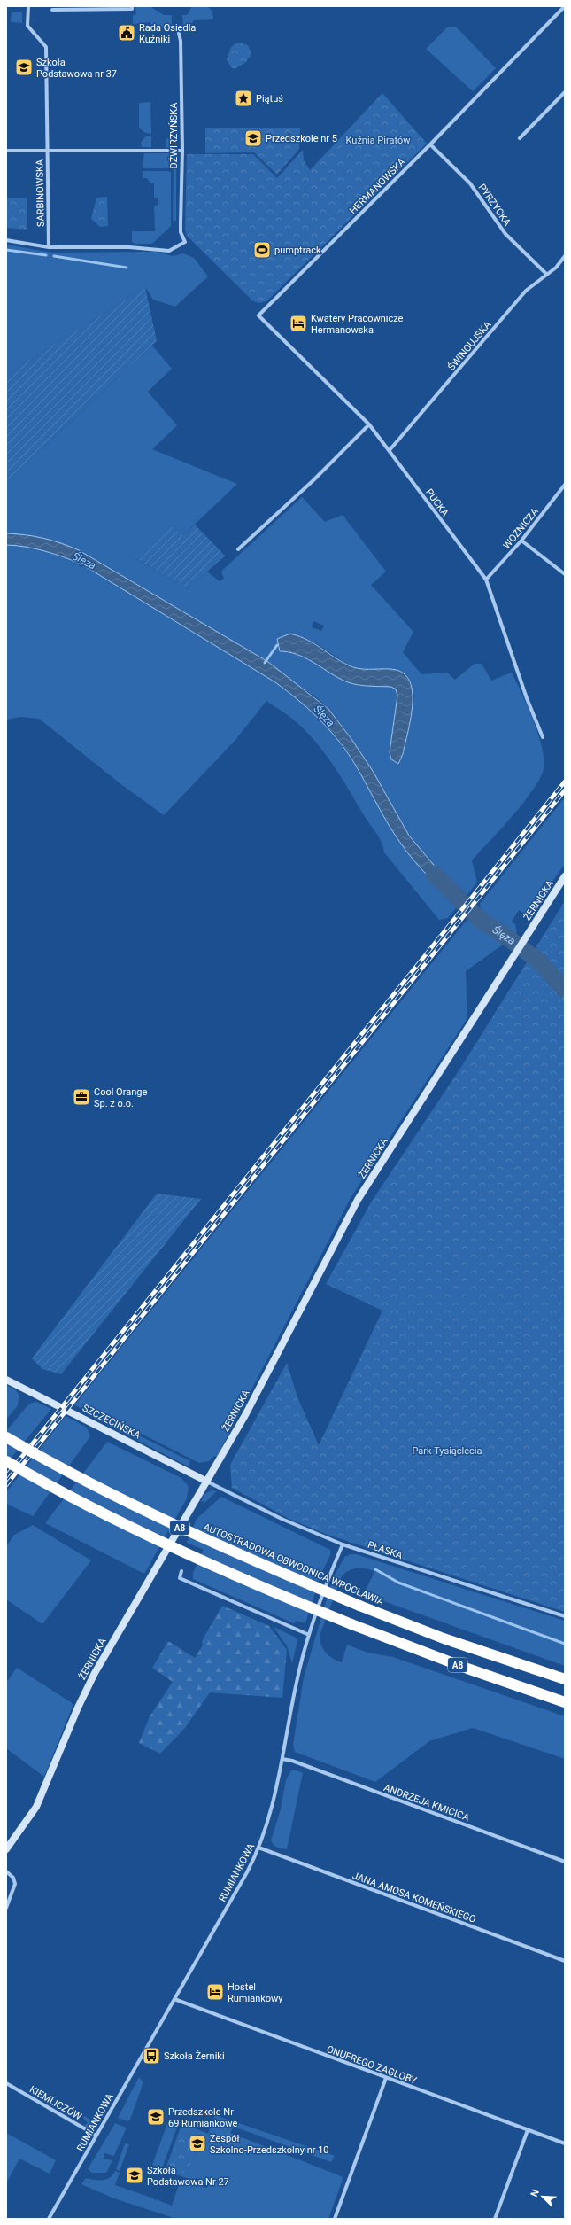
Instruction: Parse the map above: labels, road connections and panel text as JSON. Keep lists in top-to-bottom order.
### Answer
{
  "streets": {
    "highway": ["A8", "AUTOSTRADOWA OBWODNICA WROCŁAWIA"],
    "street": [
      "DŹWIRZYŃSKA",
      "HERMANOWSKA",
      "SARBINOWSKA",
      "PYRZYCKA",
      "ŚWINOUJSKA",
      "PUCKA",
      "WOŹNICZA",
      "ŻERNICKA",
      "SZCZECIŃSKA",
      "PŁASKA",
      "ANDRZEJA KMICICA",
      "RUMIANKOWA",
      "JANA AMOSA KOMEŃSKIEGO",
      "ONUFREGO ZAGŁOBY",
      "KIEMLICZÓW"
    ]
  },
  "crossings": [
    ["DŹWIRZYŃSKA", "SARBINOWSKA"],
    ["HERMANOWSKA", "PYRZYCKA"],
    ["HERMANOWSKA", "PUCKA"],
    ["PYRZYCKA", "ŚWINOUJSKA"],
    ["ŚWINOUJSKA", "PUCKA"],
    ["PUCKA", "WOŹNICZA"],
    ["ŻERNICKA", "SZCZECIŃSKA"],
    ["ŻERNICKA", "PŁASKA"],
    ["SZCZECIŃSKA", "PŁASKA"],
    ["PŁASKA", "RUMIANKOWA"],
    ["ANDRZEJA KMICICA", "RUMIANKOWA"],
    ["RUMIANKOWA", "JANA AMOSA KOMEŃSKIEGO"],
    ["RUMIANKOWA", "ONUFREGO ZAGŁOBY"],
    ["RUMIANKOWA", "KIEMLICZÓW"]
  ],
  "water": ["Ślęza"],
  "parks": ["Kuźnia Piratów", "Park Tysiąclecia"],
  "places": {
    "public building": ["Rada Osiedla Kuźniki"],
    "school or university": [
      "Szkoła Podstawowa nr 37",
      "Przedszkole nr 5",
      "Przedszkole Nr 69 Rumiankowe",
      "Zespół Szkolno-Przedszkolny nr 10",
      "Szkoła Podstawowa Nr 27"
    ],
    "place": ["Piątuś"],
    "sports": ["pumptrack"],
    "hotel": ["Kwatery Pracownicze Hermanowska", "Hostel Rumiankowy"],
    "office": ["Cool Orange Sp. z o.o."],
    "bus stop": ["Szkoła Żerniki"]
  },
  "north": "top left"
}
